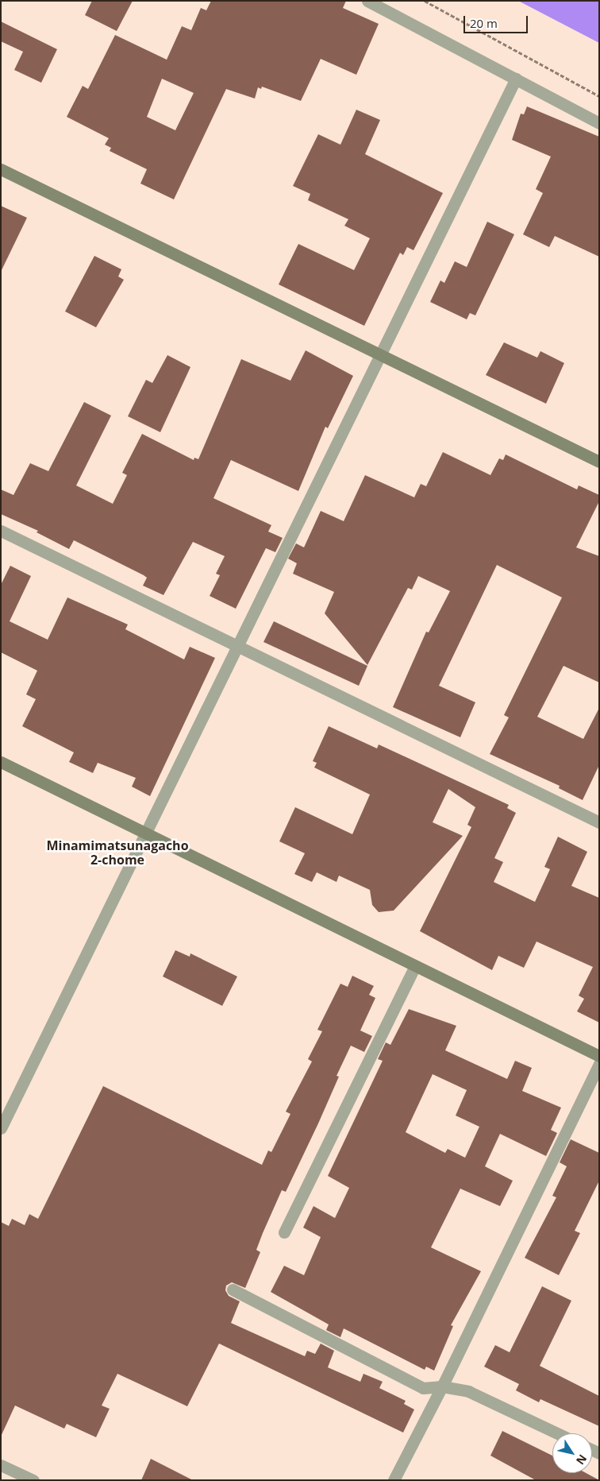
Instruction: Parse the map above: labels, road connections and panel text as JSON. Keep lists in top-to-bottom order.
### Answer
{
  "districts": ["Minamimatsunagacho 2-chome"],
  "scale_bar": "20 m",
  "north": "bottom right"
}
